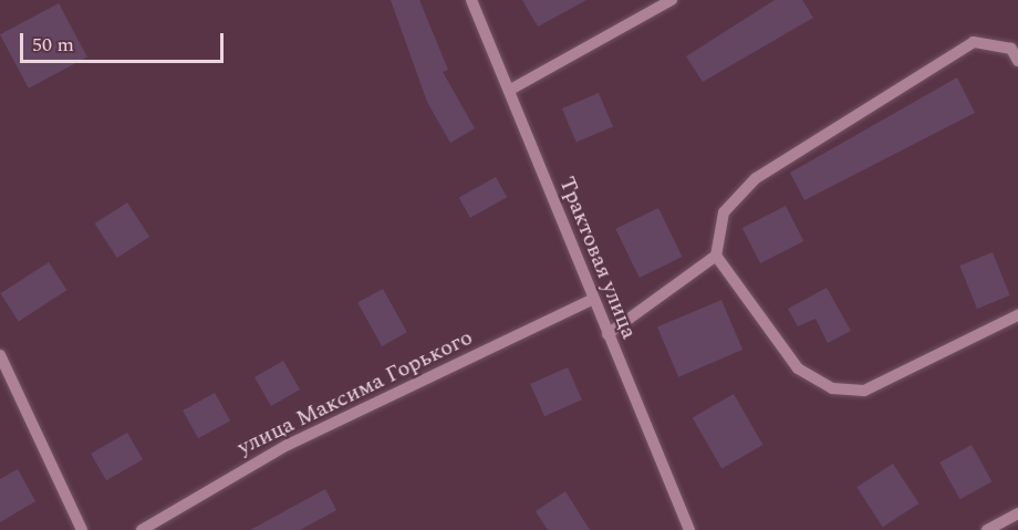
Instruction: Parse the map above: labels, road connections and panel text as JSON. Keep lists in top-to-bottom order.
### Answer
{
  "streets": {
    "street": ["Трактовая улица", "улица Максима Горького"]
  },
  "crossings": [
    ["Трактовая улица", "улица Максима Горького"]
  ],
  "scale_bar": "50 m"
}
